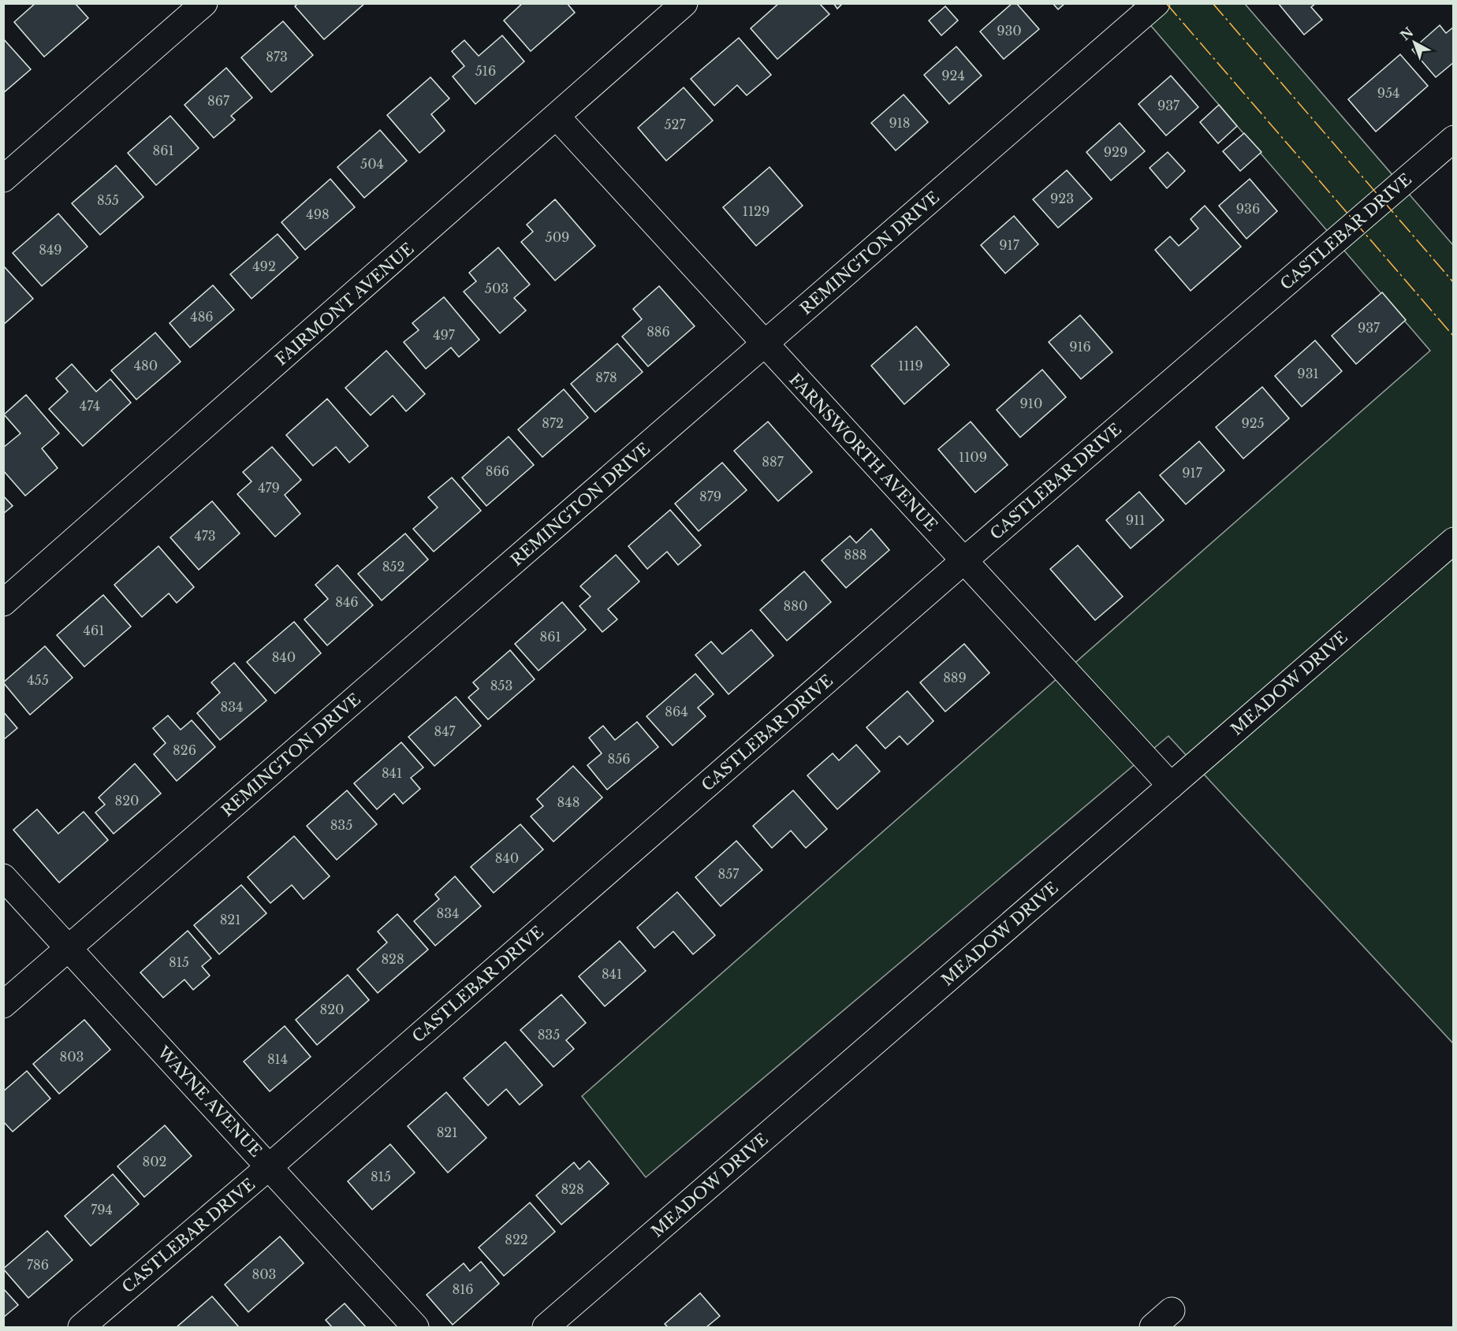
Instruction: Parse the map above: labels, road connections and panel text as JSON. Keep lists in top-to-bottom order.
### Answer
{
  "streets": {
    "street": [
      "CASTLEBAR DRIVE",
      "REMINGTON DRIVE",
      "FAIRMONT AVENUE",
      "FARNSWORTH AVENUE",
      "MEADOW DRIVE",
      "WAYNE AVENUE"
    ]
  },
  "crossings": [
    ["CASTLEBAR DRIVE", "FARNSWORTH AVENUE"],
    ["CASTLEBAR DRIVE", "WAYNE AVENUE"],
    ["REMINGTON DRIVE", "FARNSWORTH AVENUE"],
    ["REMINGTON DRIVE", "WAYNE AVENUE"],
    ["FAIRMONT AVENUE", "FARNSWORTH AVENUE"],
    ["FARNSWORTH AVENUE", "MEADOW DRIVE"]
  ],
  "house_numbers": [
    "930",
    "873",
    "516",
    "924",
    "954",
    "867",
    "937",
    "918",
    "527",
    "861",
    "929",
    "504",
    "923",
    "855",
    "936",
    "1129",
    "498",
    "509",
    "917",
    "849",
    "492",
    "503",
    "486",
    "937",
    "886",
    "497",
    "916",
    "480",
    "1119",
    "931",
    "878",
    "910",
    "474",
    "872",
    "925",
    "1109",
    "887",
    "866",
    "917",
    "479",
    "879",
    "911",
    "473",
    "888",
    "852",
    "846",
    "880",
    "461",
    "861",
    "840",
    "889",
    "455",
    "853",
    "834",
    "864",
    "847",
    "826",
    "856",
    "841",
    "820",
    "848",
    "835",
    "840",
    "857",
    "834",
    "821",
    "828",
    "815",
    "841",
    "820",
    "835",
    "803",
    "814",
    "821",
    "802",
    "815",
    "828",
    "794",
    "822",
    "786",
    "803",
    "816"
  ],
  "north": "top left"
}
